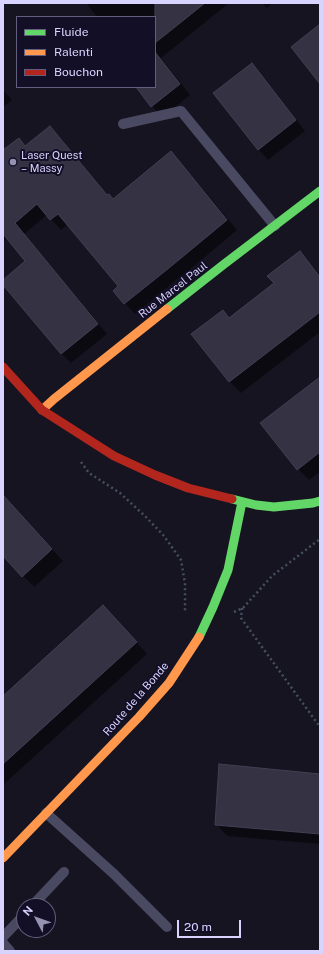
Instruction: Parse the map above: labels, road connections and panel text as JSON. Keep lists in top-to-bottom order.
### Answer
{
  "streets": {
    "street": ["Rue Marcel Paul", "Route de la Bonde"]
  },
  "places": ["Laser Quest – Massy"],
  "legend": ["Fluide", "Ralenti", "Bouchon"],
  "scale_bar": "20 m",
  "north": "top left"
}
